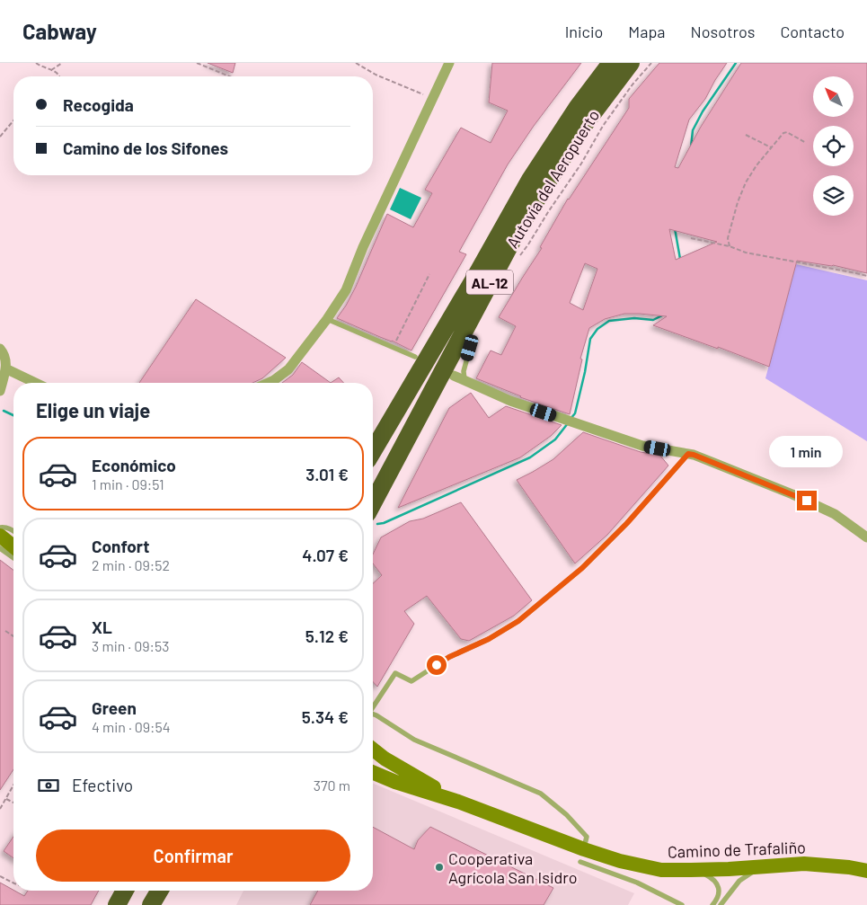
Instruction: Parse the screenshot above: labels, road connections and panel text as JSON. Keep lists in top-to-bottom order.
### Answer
{
  "streets": {
    "highway": ["Autovía del Aeropuerto", "AL-12"],
    "street": ["Camino de Trafaliño"]
  },
  "places": ["Cooperativa Agrícola San Isidro"],
  "north": "top left",
  "page": {
    "header": "Cabway",
    "nav": [
      "Inicio",
      "Mapa",
      "Nosotros",
      "Contacto"
    ],
    "banner": ["Recogida", "Camino de los Sifones"],
    "heading": "Elige un viaje",
    "bubble": "1 min",
    "list": [
      {
        "name": "Económico",
        "note": "1 min · 09:51",
        "value": "3.01 €"
      },
      {
        "name": "Confort",
        "note": "2 min · 09:52",
        "value": "4.07 €"
      },
      {
        "name": "XL",
        "note": "3 min · 09:53",
        "value": "5.12 €"
      },
      {
        "name": "Green",
        "note": "4 min · 09:54",
        "value": "5.34 €"
      }
    ],
    "pay": ["Efectivo", "370 m"],
    "buttons": "Confirmar"
  }
}
